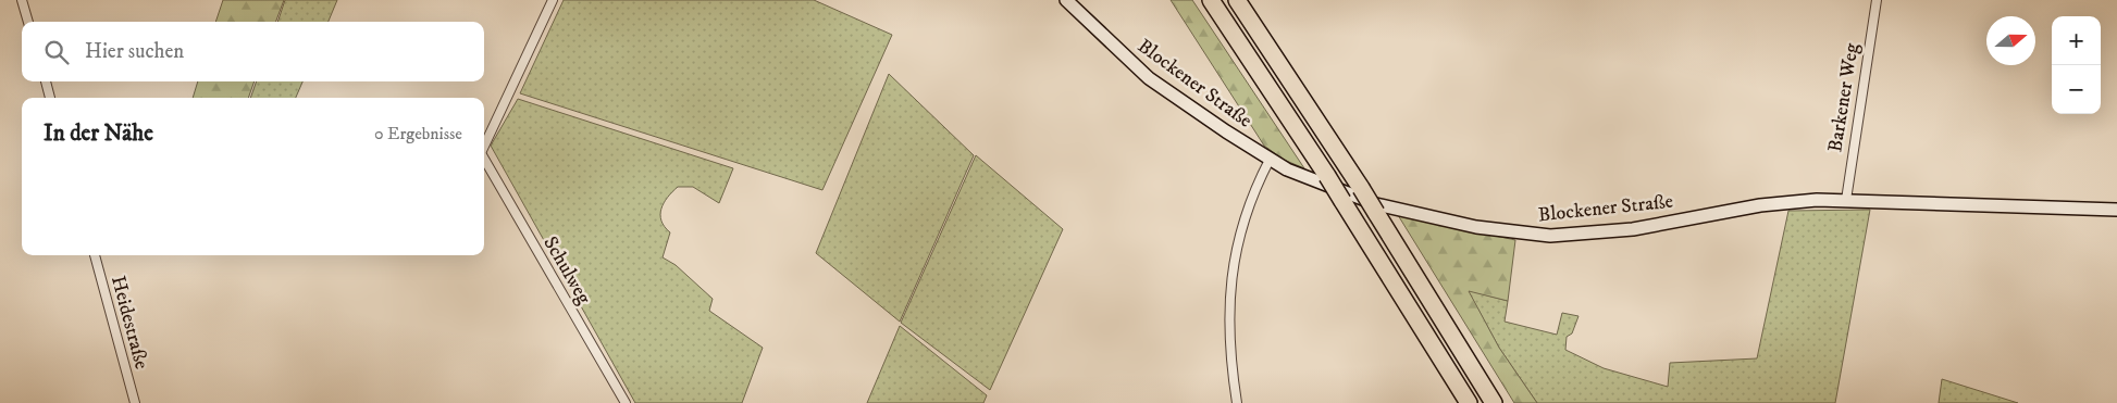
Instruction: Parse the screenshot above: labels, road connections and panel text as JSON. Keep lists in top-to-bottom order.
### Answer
{
  "streets": {
    "street": [
      "Blockener Straße",
      "Barkener Weg",
      "Schulweg",
      "Heidestraße"
    ]
  },
  "crossings": [
    ["Blockener Straße", "Barkener Weg"]
  ],
  "north": "right",
  "page": {
    "map_buttons": ["+", "−"],
    "search": "Hier suchen",
    "heading": ["In der Nähe", "0 Ergebnisse"]
  }
}
